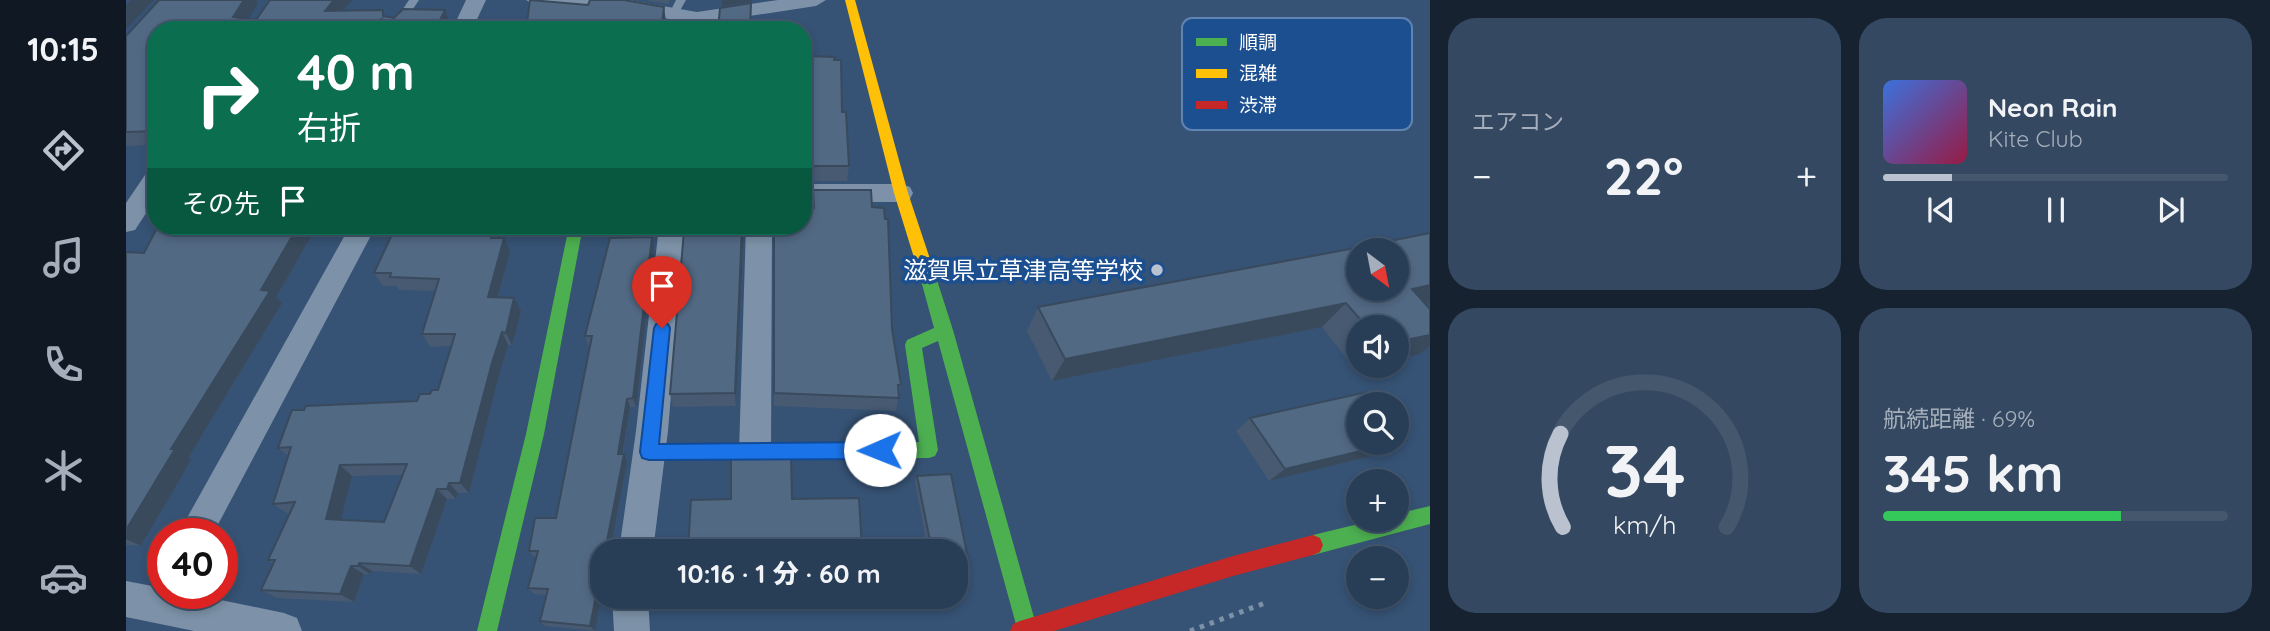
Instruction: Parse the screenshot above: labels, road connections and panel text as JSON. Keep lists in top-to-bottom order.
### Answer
{
  "places": ["滋賀県立草津高等学校"],
  "legend": ["順調", "混雑", "渋滞"],
  "north": "bottom right",
  "page": {
    "tabs": "10:15",
    "tile": [
      "エアコン",
      ["航続距離 · 69%", "345 km"]
    ],
    "turn": ["40 m", "右折"],
    "song": ["Neon Rain", "Kite Club"],
    "heat": ["−", "22°", "+"],
    "then": "その先",
    "map_buttons": ["+", "−"],
    "limit": "40",
    "trip": "10:16 · 1 分 · 60 m",
    "gauge": ["34", "km/h"]
  }
}
